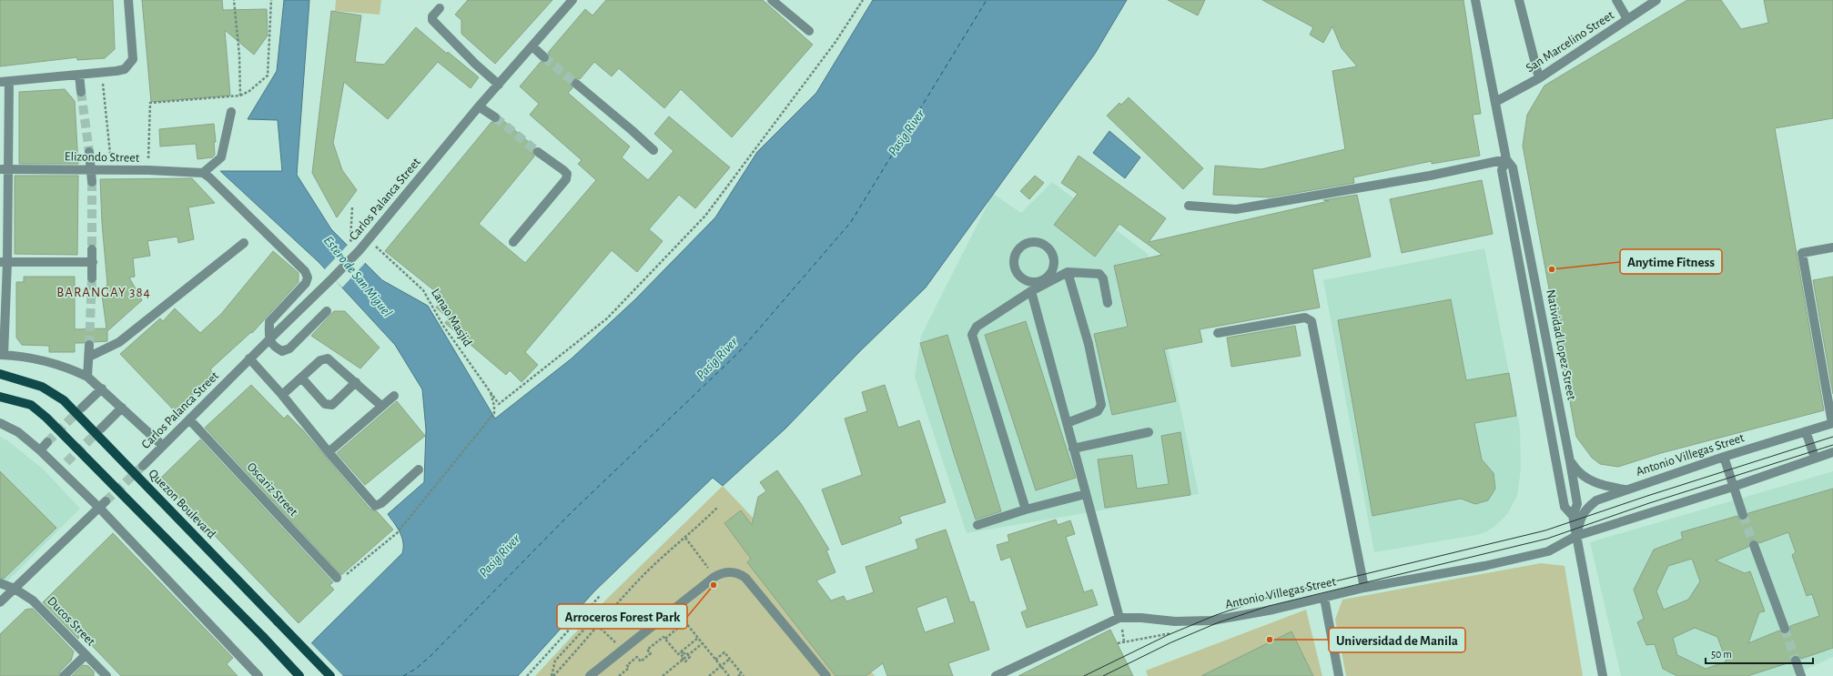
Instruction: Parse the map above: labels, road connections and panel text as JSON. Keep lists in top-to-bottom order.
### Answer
{
  "streets": {
    "main road": ["Quezon Boulevard"],
    "street": [
      "San Marcelino Street",
      "Elizondo Street",
      "Carlos Palanca Street",
      "Natividad Lopez Street",
      "Antonio Villegas Street",
      "Oscariz Street",
      "Ducos Street"
    ],
    "path": ["Lanao Masjid"]
  },
  "crossings": [
    ["San Marcelino Street", "Natividad Lopez Street"],
    ["Carlos Palanca Street", "Oscariz Street"],
    ["Natividad Lopez Street", "Antonio Villegas Street"]
  ],
  "districts": ["BARANGAY 384"],
  "water": ["Pasig River", "Estero de San Miguel"],
  "places": ["Anytime Fitness", "Arroceros Forest Park", "Universidad de Manila"],
  "scale_bar": "50 m"
}
